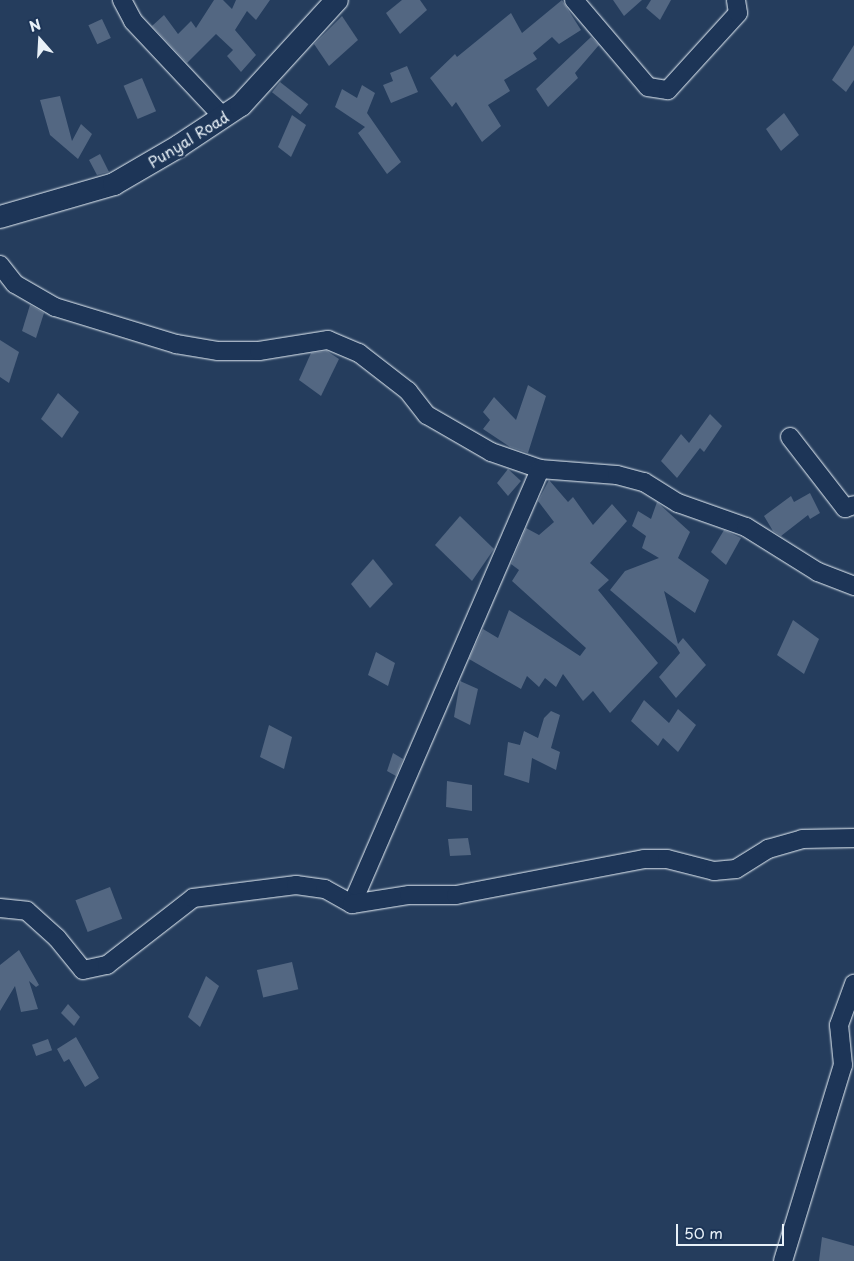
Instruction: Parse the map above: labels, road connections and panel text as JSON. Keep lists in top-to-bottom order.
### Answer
{
  "streets": {
    "main road": ["Punyal Road"]
  },
  "scale_bar": "50 m",
  "north": "top"
}
